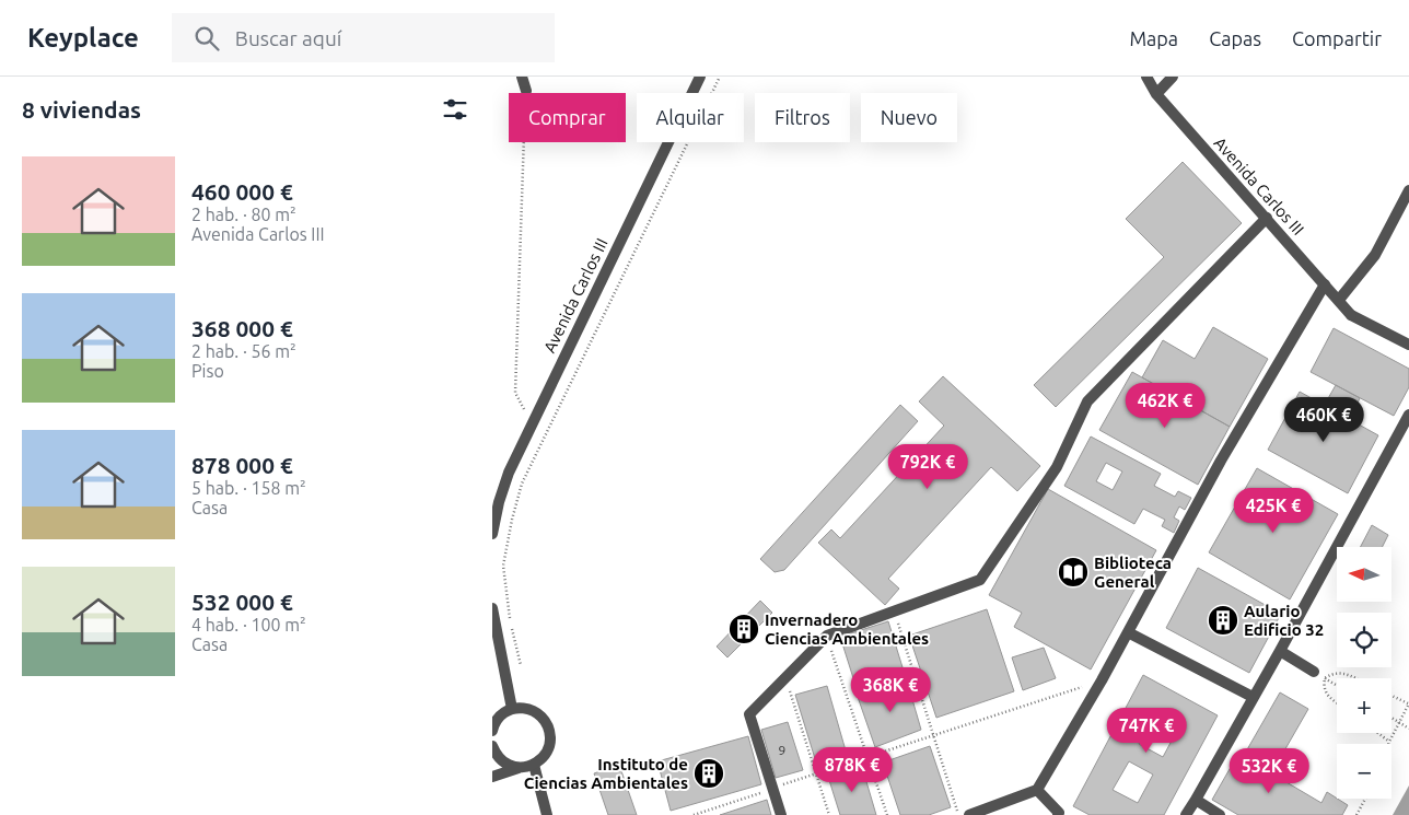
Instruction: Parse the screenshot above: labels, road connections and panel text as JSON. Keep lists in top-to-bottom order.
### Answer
{
  "streets": {
    "street": ["Avenida Carlos III"]
  },
  "places": {
    "library": ["Biblioteca General"],
    "building": ["Aulario Edificio 32", "Invernadero Ciencias Ambientales", "Instituto de Ciencias Ambientales"]
  },
  "house_numbers": ["9"],
  "north": "left",
  "page": {
    "header": "Keyplace",
    "search": "Buscar aquí",
    "nav": ["Mapa", "Capas", "Compartir"],
    "heading": "8 viviendas",
    "chip": [
      "Comprar",
      "Alquilar",
      "Filtros",
      "Nuevo"
    ],
    "list": [
      {
        "name": "460 000 €",
        "note": "2 hab. · 80 m² · Avenida Carlos III"
      },
      {
        "name": "368 000 €",
        "note": "2 hab. · 56 m² · Piso"
      },
      {
        "name": "878 000 €",
        "note": "5 hab. · 158 m² · Casa"
      },
      {
        "name": "532 000 €",
        "note": "4 hab. · 100 m² · Casa"
      }
    ],
    "price": [
      "462K €",
      "460K €",
      "792K €",
      "425K €",
      "368K €",
      "747K €",
      "878K €",
      "532K €"
    ],
    "map_buttons": ["+", "−"]
  }
}
